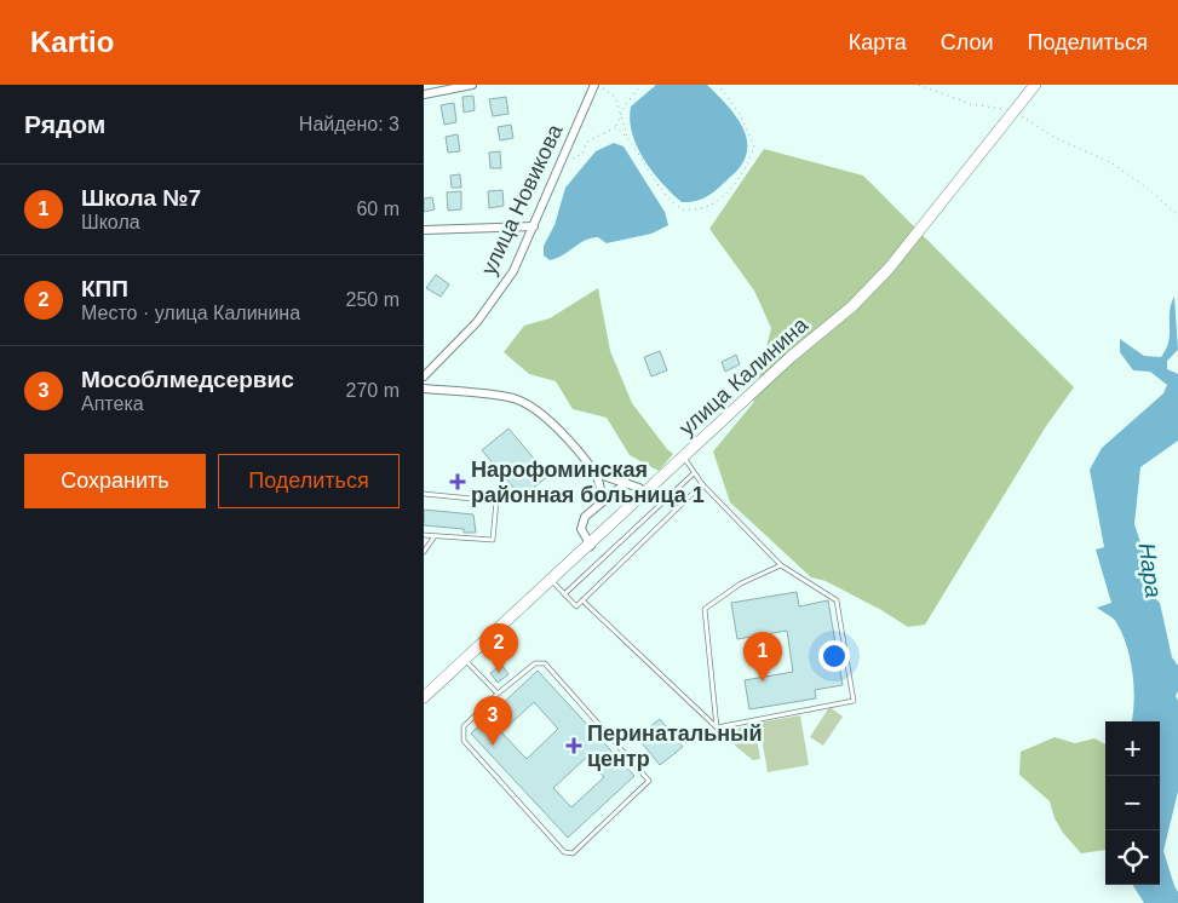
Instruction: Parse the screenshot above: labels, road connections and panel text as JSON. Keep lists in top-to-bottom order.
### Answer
{
  "streets": {
    "street": ["улица Новикова", "улица Калинина"]
  },
  "water": ["Нара"],
  "places": {
    "health": ["Нарофоминская районная больница 1", "Перинатальный центр"]
  },
  "page": {
    "header": "Kartio",
    "nav": ["Карта", "Слои", "Поделиться"],
    "heading": ["Рядом", "Найдено: 3"],
    "list": [
      {
        "mark": "1",
        "name": "Школа №7",
        "note": "Школа",
        "value": "60 m"
      },
      {
        "mark": "2",
        "name": "КПП",
        "note": "Место · улица Калинина",
        "value": "250 m"
      },
      {
        "mark": "3",
        "name": "Мособлмедсервис",
        "note": "Аптека",
        "value": "270 m"
      }
    ],
    "buttons": ["Сохранить", "Поделиться"],
    "pins": ["2", "1", "3"],
    "map_buttons": ["+", "−"]
  }
}
